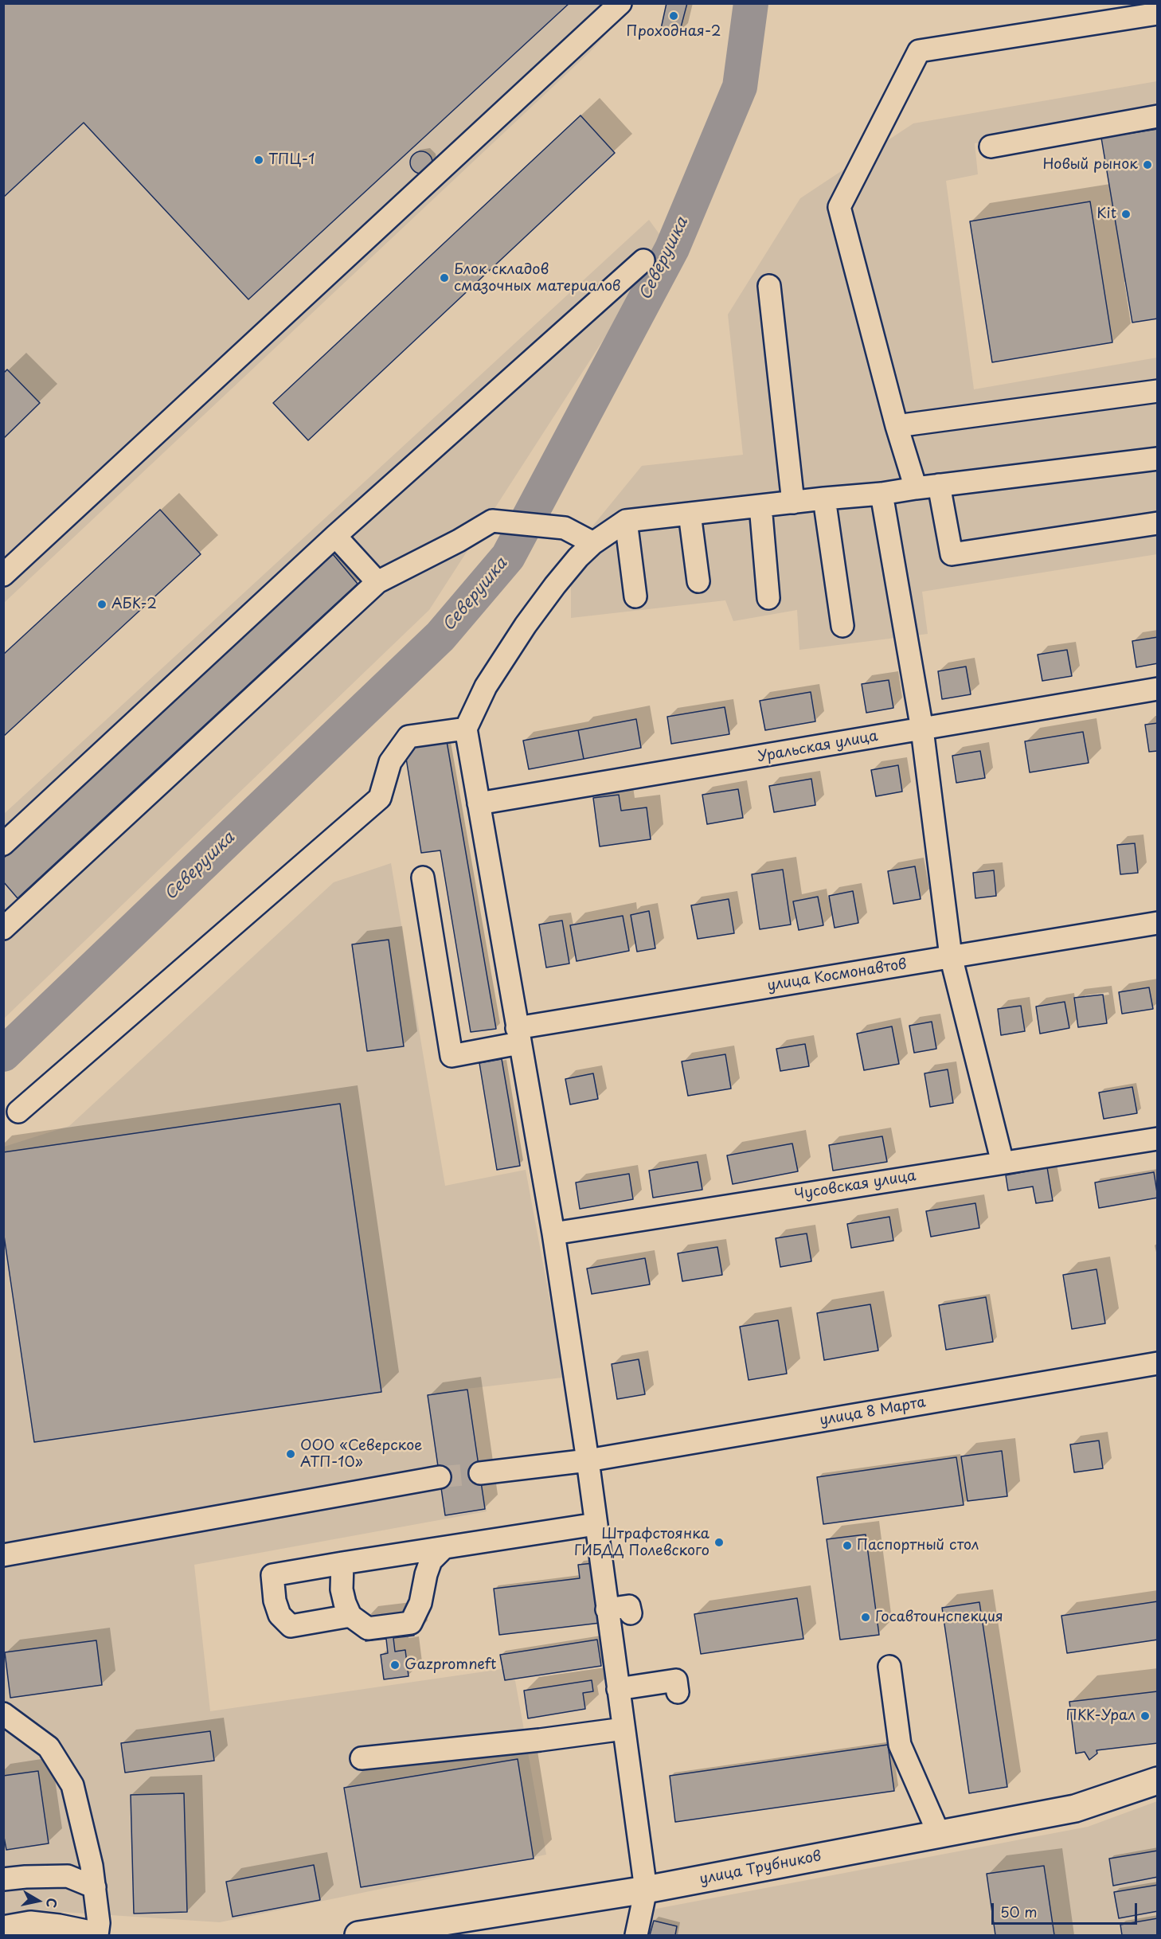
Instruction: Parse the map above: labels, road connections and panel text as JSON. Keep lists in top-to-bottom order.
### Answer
{
  "streets": {
    "main road": ["улица Трубников"],
    "street": [
      "Уральская улица",
      "улица Космонавтов",
      "Чусовская улица",
      "улица 8 Марта"
    ]
  },
  "water": ["Северушка"],
  "places": [
    "Проходная-2",
    "ТПЦ-1",
    "Новый рынок",
    "Kit",
    "Блок складов смазочных материалов",
    "АБК-2",
    "ООО «Северское АТП-10»",
    "Штрафстоянка ГИБДД Полевского",
    "Паспортный стол",
    "Госавтоинспекция",
    "Gazpromneft",
    "ПКК-Урал"
  ],
  "scale_bar": "50 m",
  "north": "right"
}
